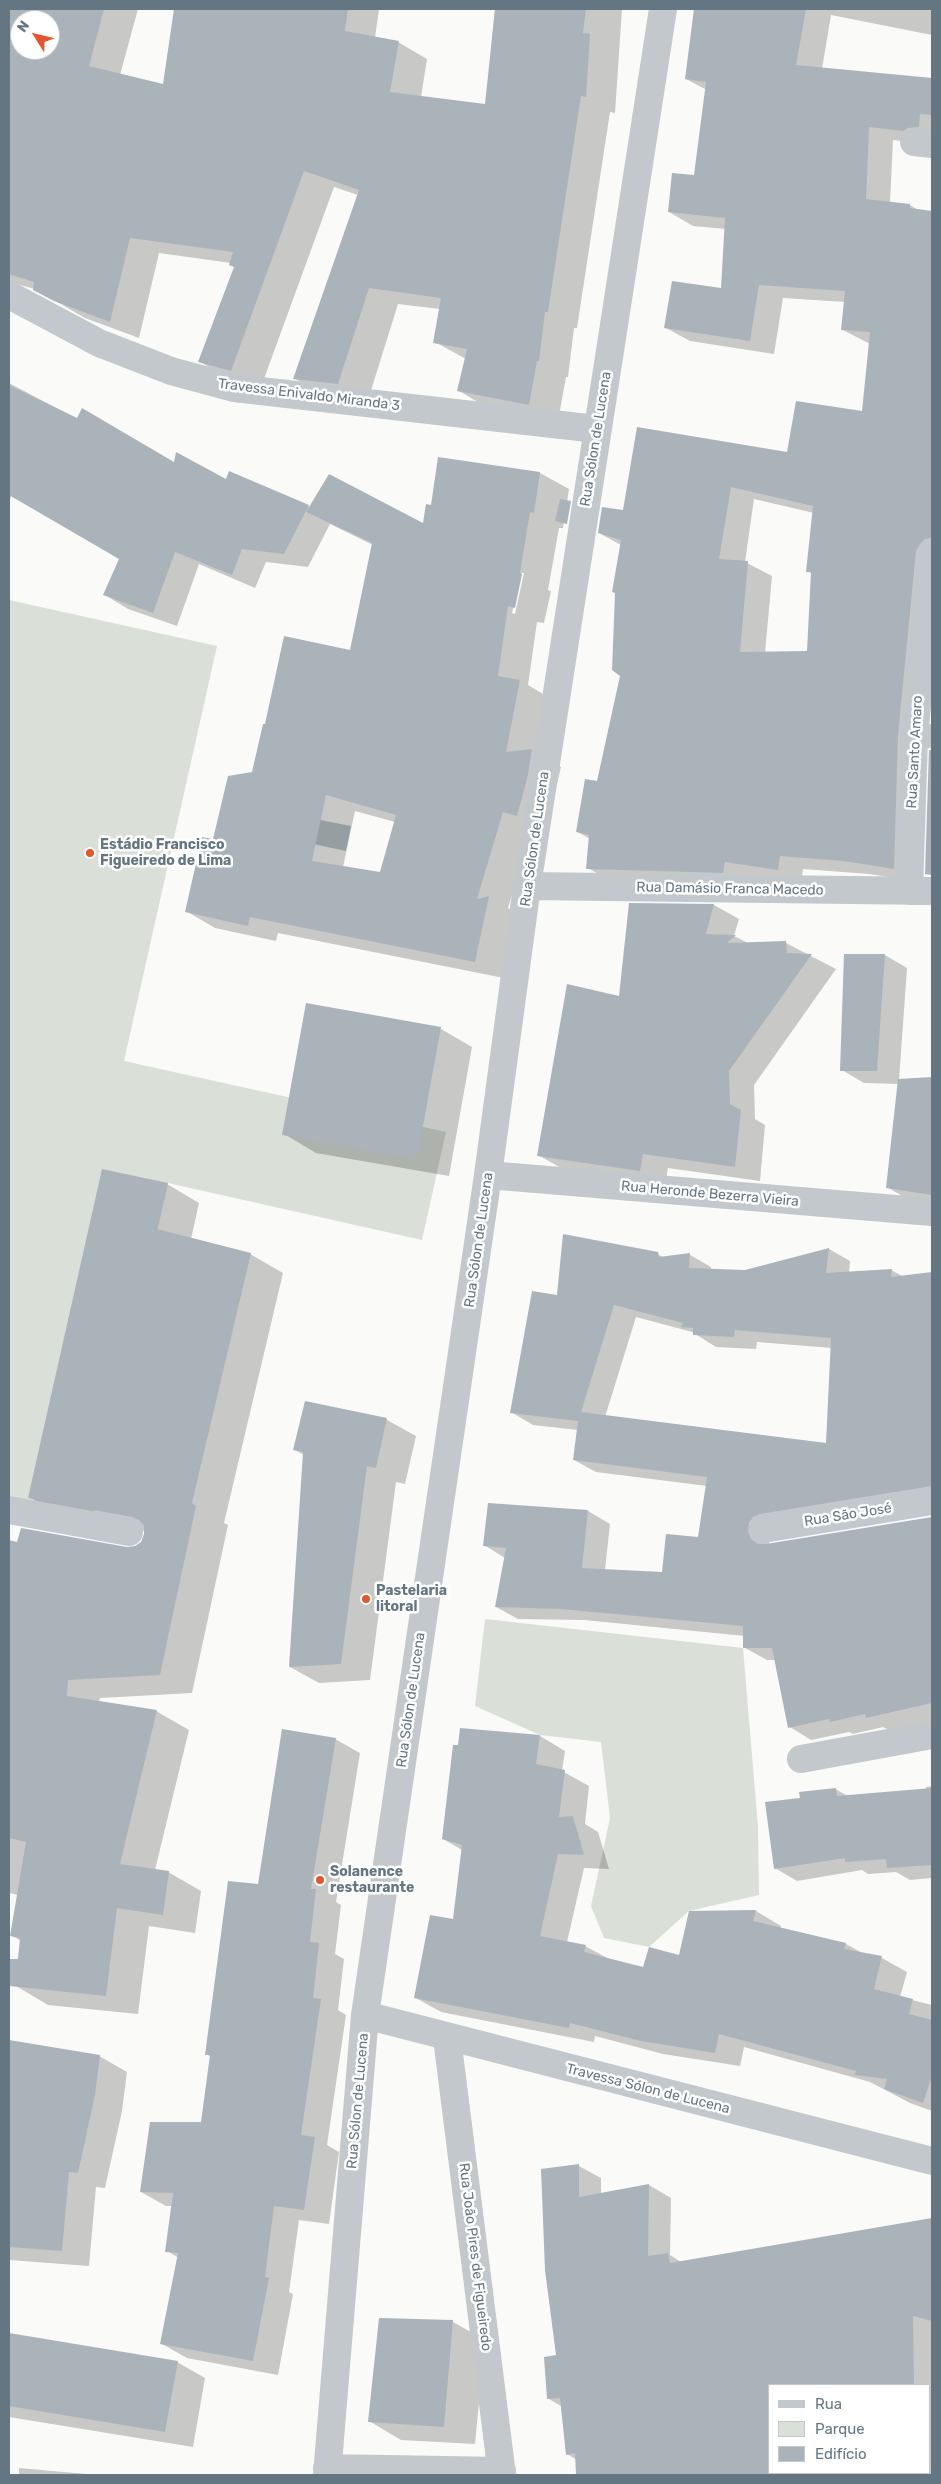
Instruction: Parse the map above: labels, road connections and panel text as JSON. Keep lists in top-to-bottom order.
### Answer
{
  "streets": {
    "street": [
      "Travessa Enivaldo Miranda 3",
      "Rua Sólon de Lucena",
      "Rua Santo Amaro",
      "Rua Damásio Franca Macedo",
      "Rua Heronde Bezerra Vieira",
      "Rua São José",
      "Travessa Sólon de Lucena",
      "Rua João Pires de Figueiredo"
    ]
  },
  "crossings": [
    ["Travessa Enivaldo Miranda 3", "Rua Sólon de Lucena"],
    ["Rua Sólon de Lucena", "Rua Damásio Franca Macedo"],
    ["Rua Sólon de Lucena", "Rua Heronde Bezerra Vieira"],
    ["Rua Sólon de Lucena", "Travessa Sólon de Lucena"],
    ["Rua Santo Amaro", "Rua Damásio Franca Macedo"],
    ["Travessa Sólon de Lucena", "Rua João Pires de Figueiredo"]
  ],
  "places": ["Estádio Francisco Figueiredo de Lima", "Pastelaria litoral", "Solanence restaurante"],
  "legend": ["Rua", "Parque", "Edifício"],
  "north": "top left"
}
